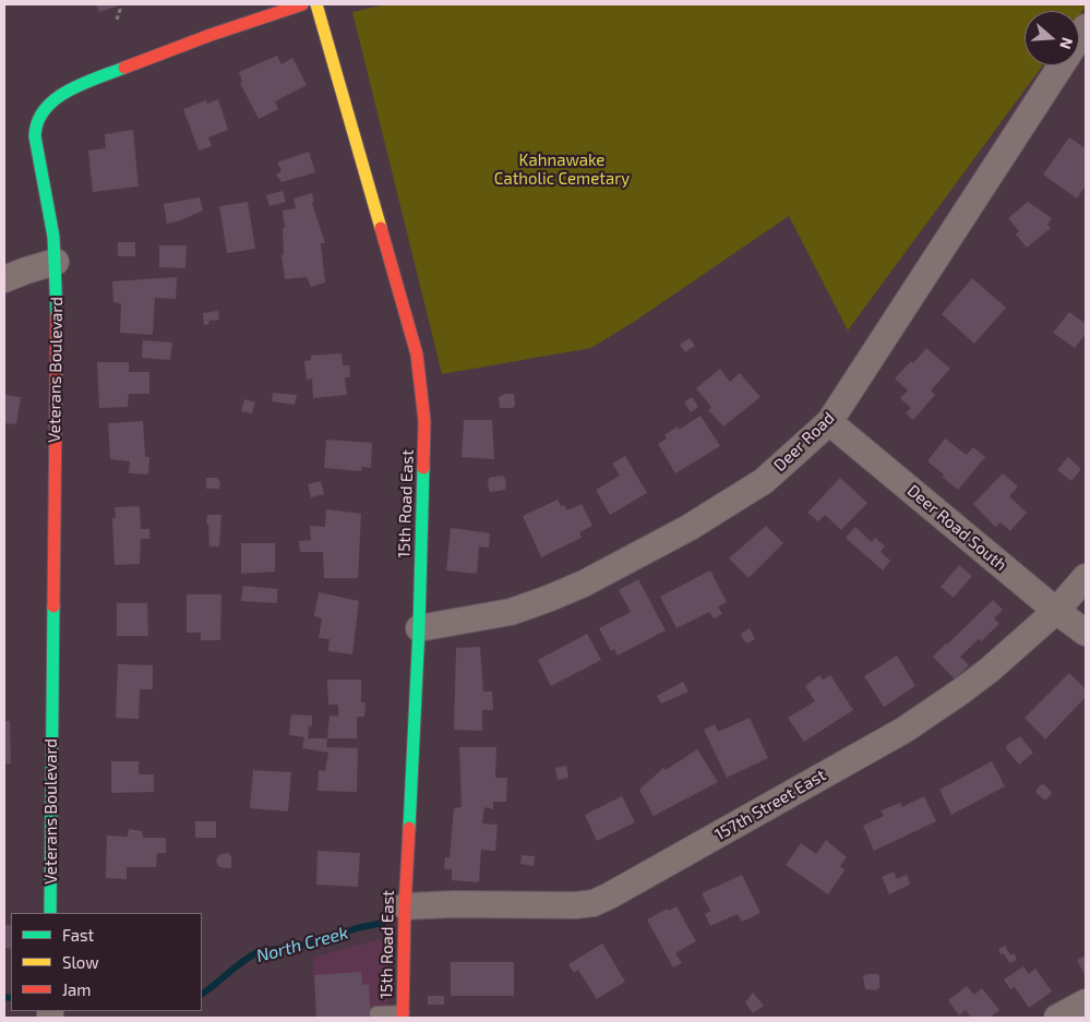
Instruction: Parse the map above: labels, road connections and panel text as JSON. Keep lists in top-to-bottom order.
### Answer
{
  "streets": {
    "street": [
      "Veterans Boulevard",
      "Deer Road",
      "15th Road East",
      "Deer Road South",
      "157th Street East"
    ]
  },
  "crossings": [
    ["Deer Road", "15th Road East"],
    ["Deer Road", "Deer Road South"],
    ["15th Road East", "157th Street East"],
    ["Deer Road South", "157th Street East"]
  ],
  "water": ["North Creek"],
  "parks": ["Kahnawake Catholic Cemetary"],
  "legend": ["Fast", "Slow", "Jam"],
  "north": "right"
}
